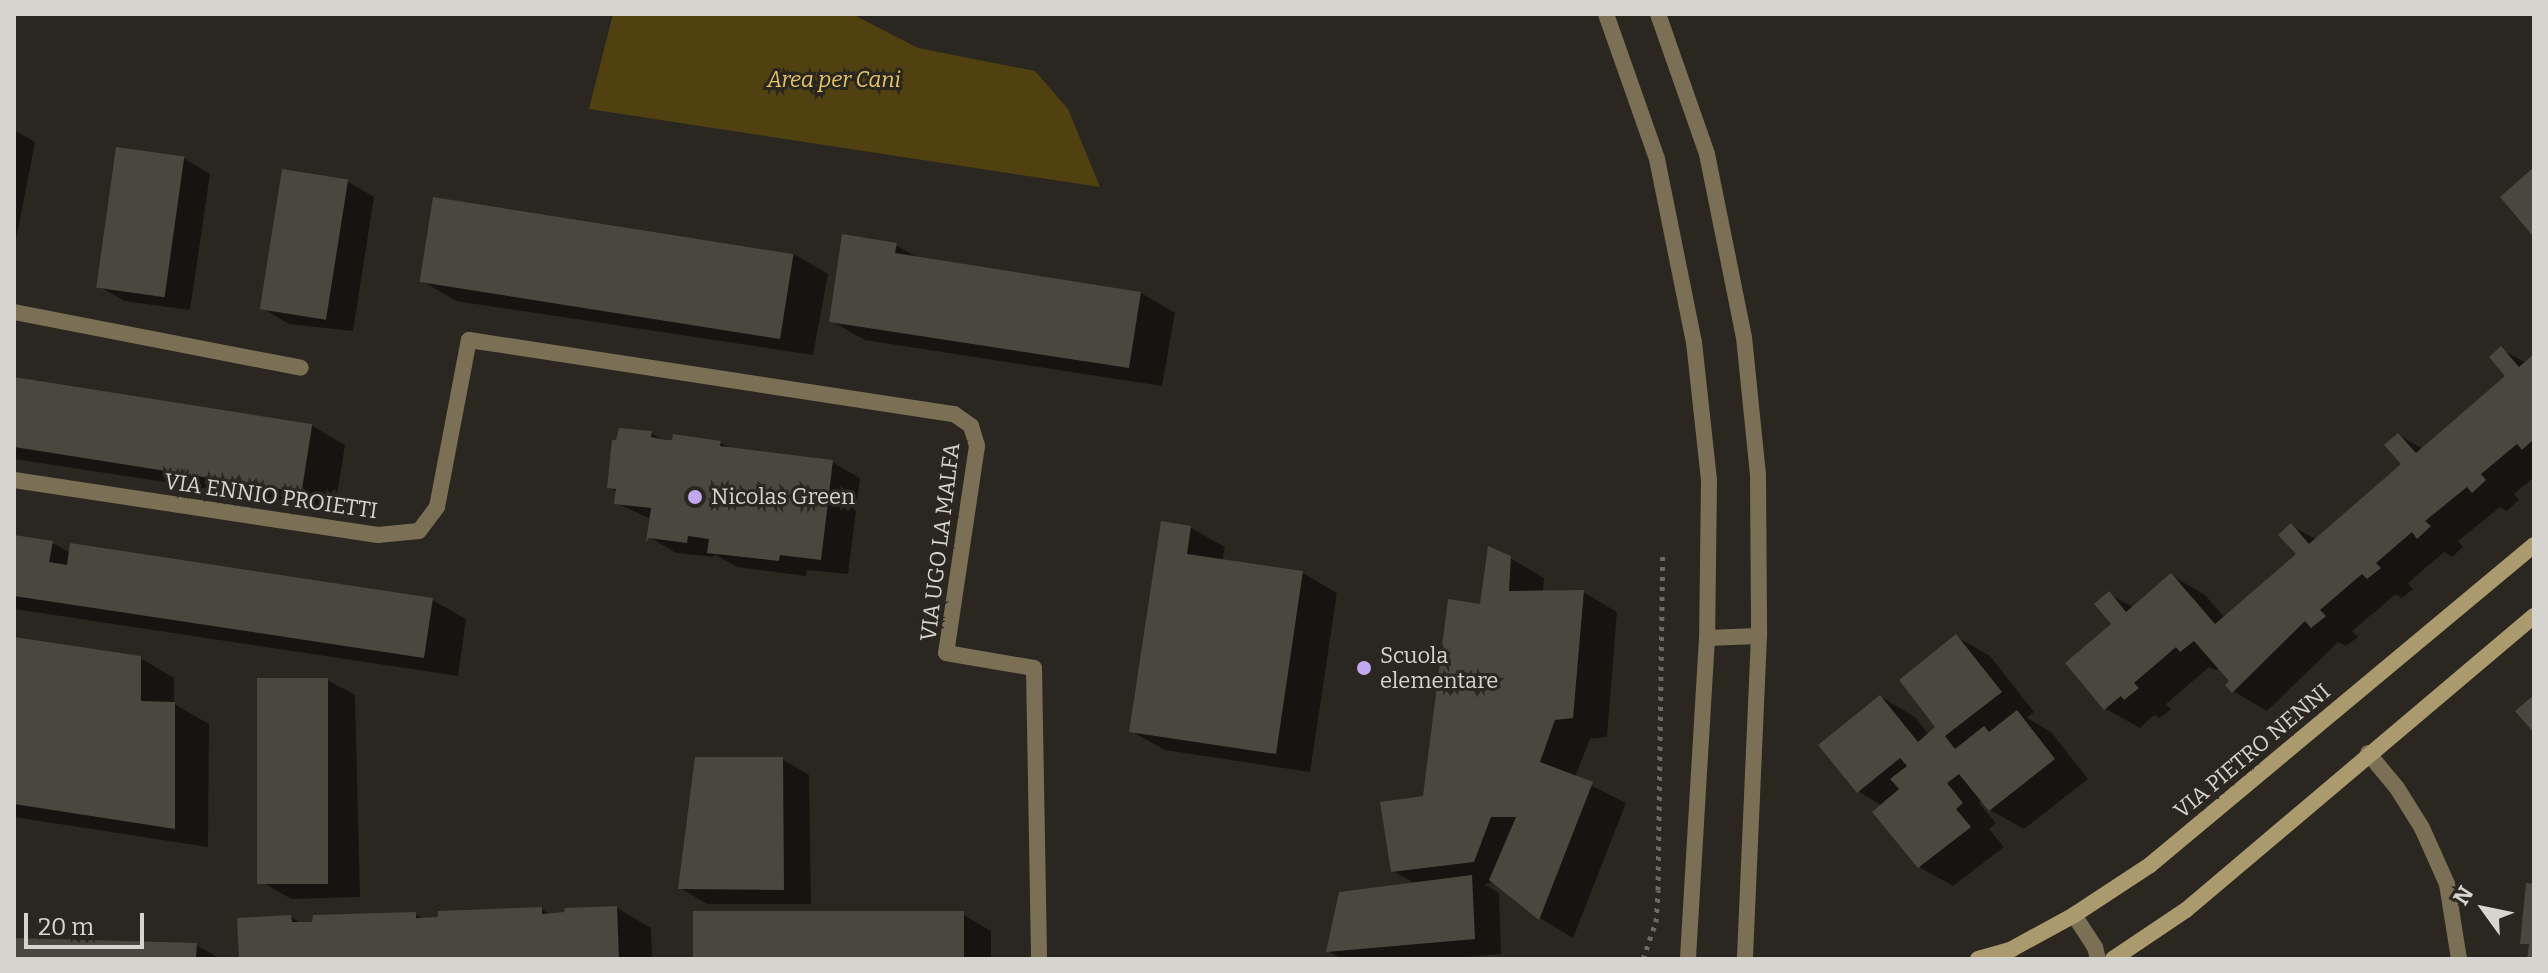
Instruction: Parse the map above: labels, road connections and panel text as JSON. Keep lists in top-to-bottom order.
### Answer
{
  "streets": {
    "street": ["VIA ENNIO PROIETTI", "VIA UGO LA MALFA", "VIA PIETRO NENNI"]
  },
  "crossings": [
    ["VIA ENNIO PROIETTI", "VIA UGO LA MALFA"]
  ],
  "parks": ["Area per Cani"],
  "places": ["Nicolas Green", "Scuola elementare"],
  "scale_bar": "20 m",
  "north": "top left"
}
